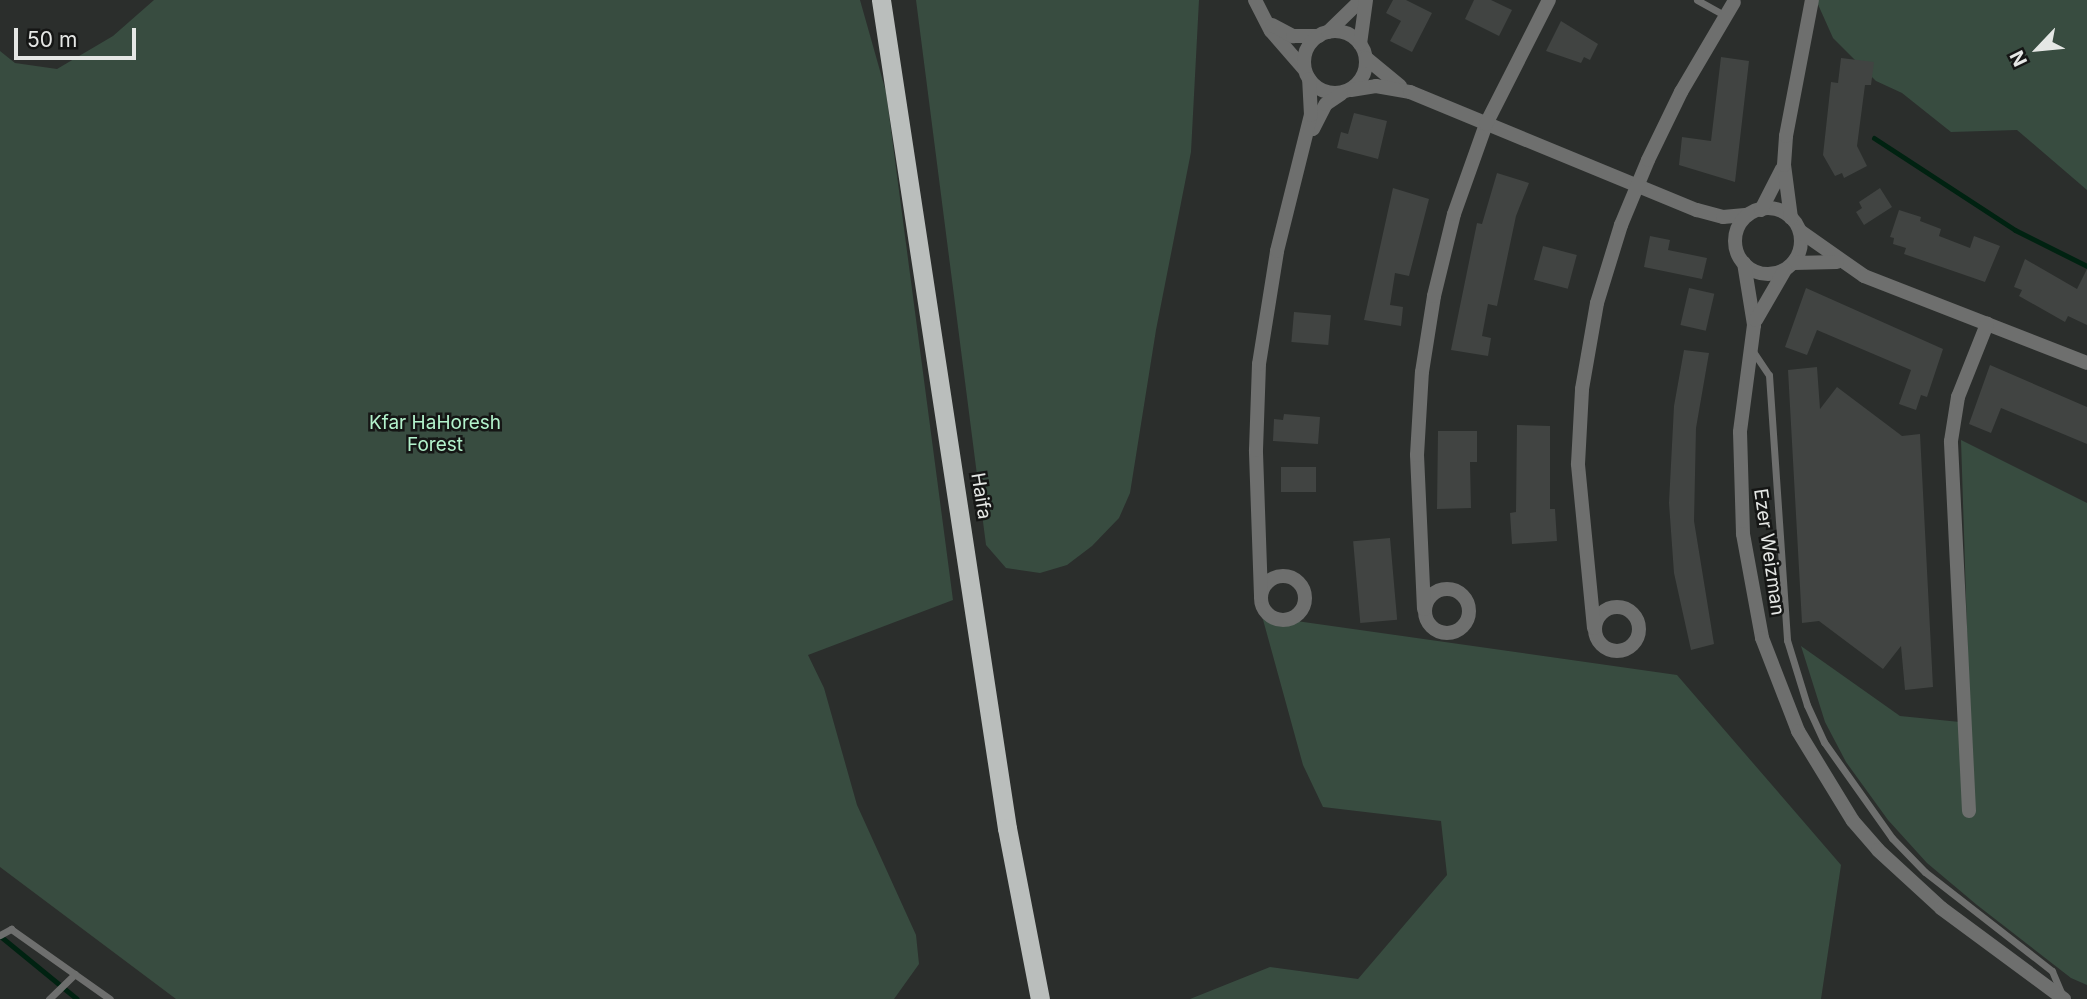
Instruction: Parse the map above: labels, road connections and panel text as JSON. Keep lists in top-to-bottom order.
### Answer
{
  "streets": {
    "highway": ["Haifa"],
    "street": ["Ezer Weizman"]
  },
  "parks": ["Kfar HaHoresh Forest"],
  "scale_bar": "50 m",
  "north": "bottom left"
}
